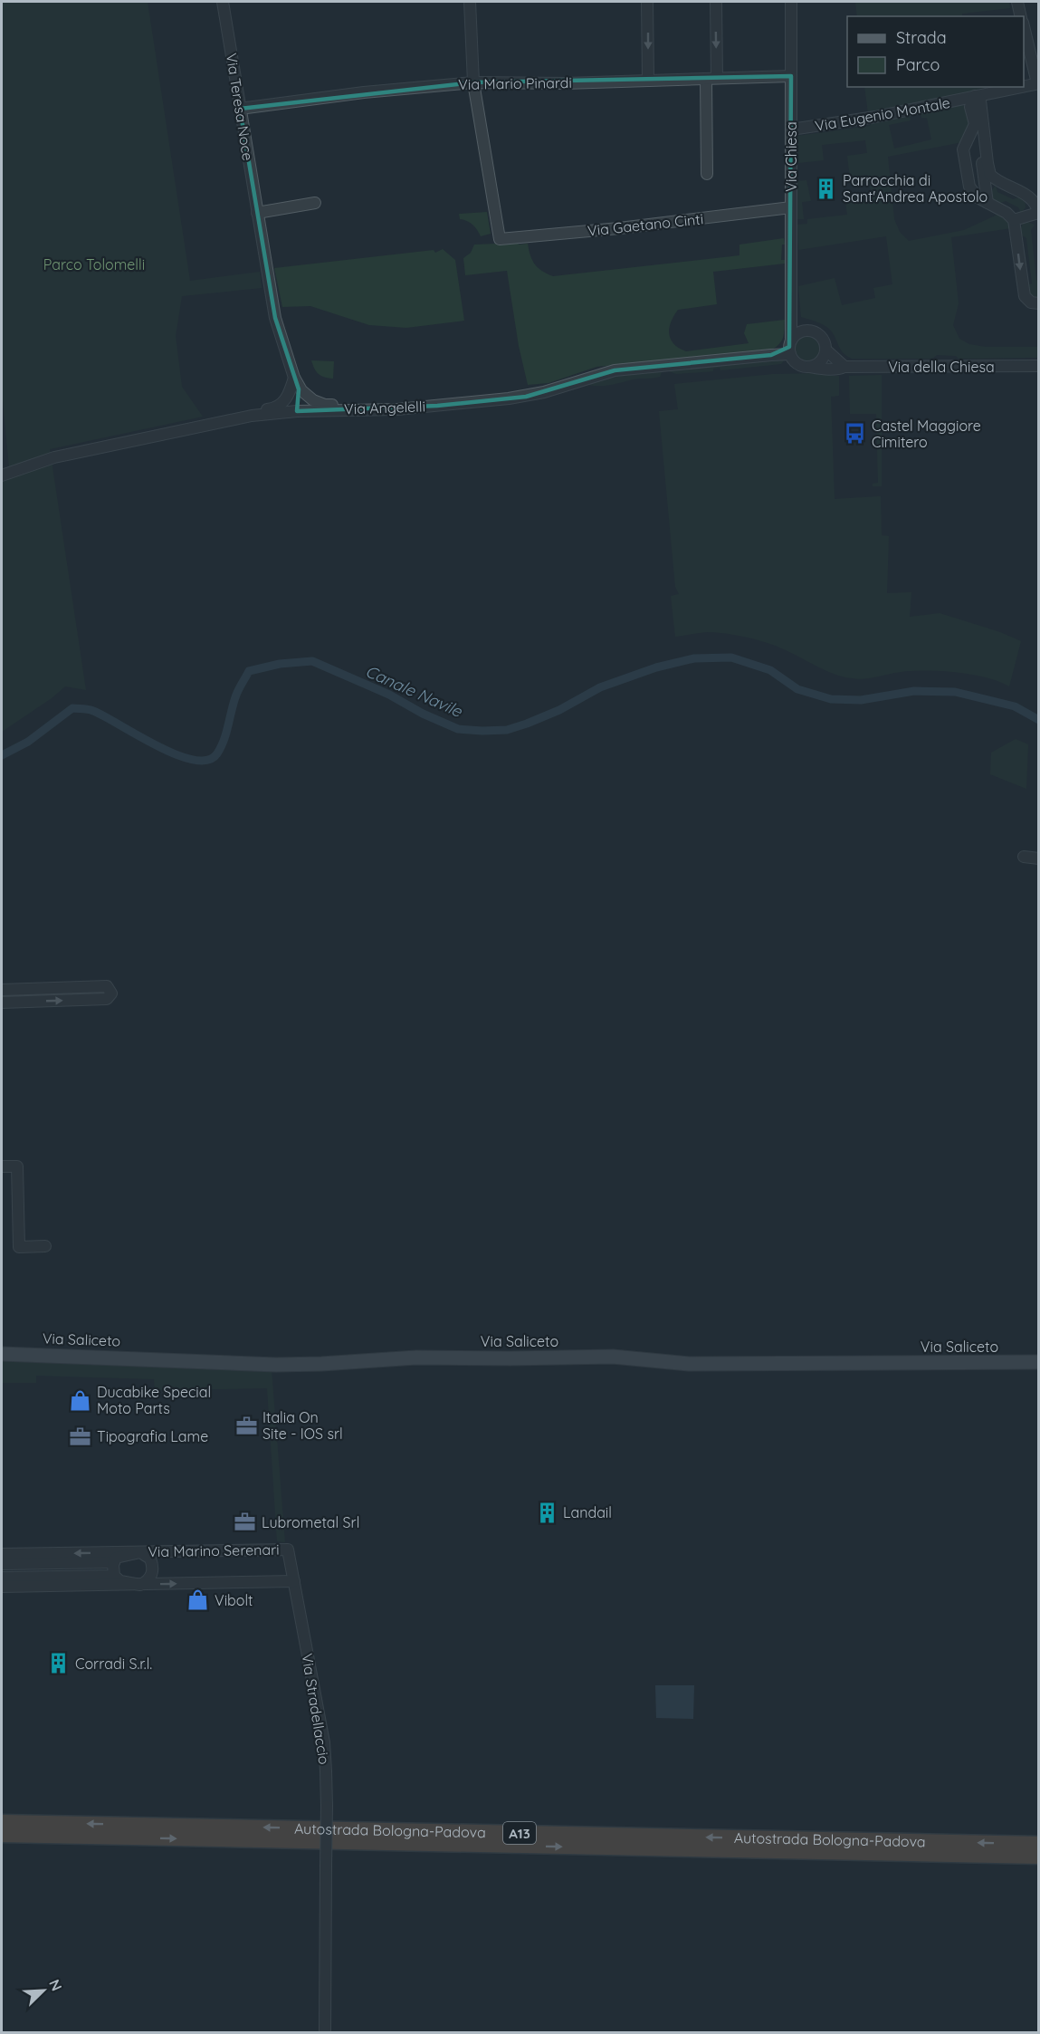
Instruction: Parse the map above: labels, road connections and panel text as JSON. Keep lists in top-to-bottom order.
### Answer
{
  "streets": {
    "highway": ["Autostrada Bologna-Padova", "A13"],
    "main road": ["Via Saliceto"],
    "street": [
      "Via Mario Pinardi",
      "Via Teresa Noce",
      "Via Eugenio Montale",
      "Via Chiesa",
      "Via Gaetano Cinti",
      "Via della Chiesa",
      "Via Angelelli",
      "Via Marino Serenari",
      "Via Stradellaccio"
    ]
  },
  "crossings": [
    ["Via Mario Pinardi", "Via Teresa Noce"],
    ["Via Mario Pinardi", "Via Chiesa"],
    ["Via Mario Pinardi", "Via Gaetano Cinti"],
    ["Via Teresa Noce", "Via Angelelli"],
    ["Via Eugenio Montale", "Via Chiesa"],
    ["Via Chiesa", "Via Gaetano Cinti"],
    ["Via Chiesa", "Via della Chiesa"],
    ["Via Chiesa", "Via Angelelli"],
    ["Via della Chiesa", "Via Angelelli"],
    ["Via Marino Serenari", "Via Stradellaccio"]
  ],
  "water": ["Canale Navile"],
  "parks": ["Parco Tolomelli"],
  "places": {
    "building": ["Parrocchia di Sant'Andrea Apostolo", "Landail", "Corradi S.r.l."],
    "bus stop": ["Castel Maggiore Cimitero"],
    "shop": ["Ducabike Special Moto Parts", "Vibolt"],
    "office": ["Italia On Site - IOS srl", "Tipografia Lame", "Lubrometal Srl"]
  },
  "legend": ["Strada", "Parco"],
  "north": "top right"
}
